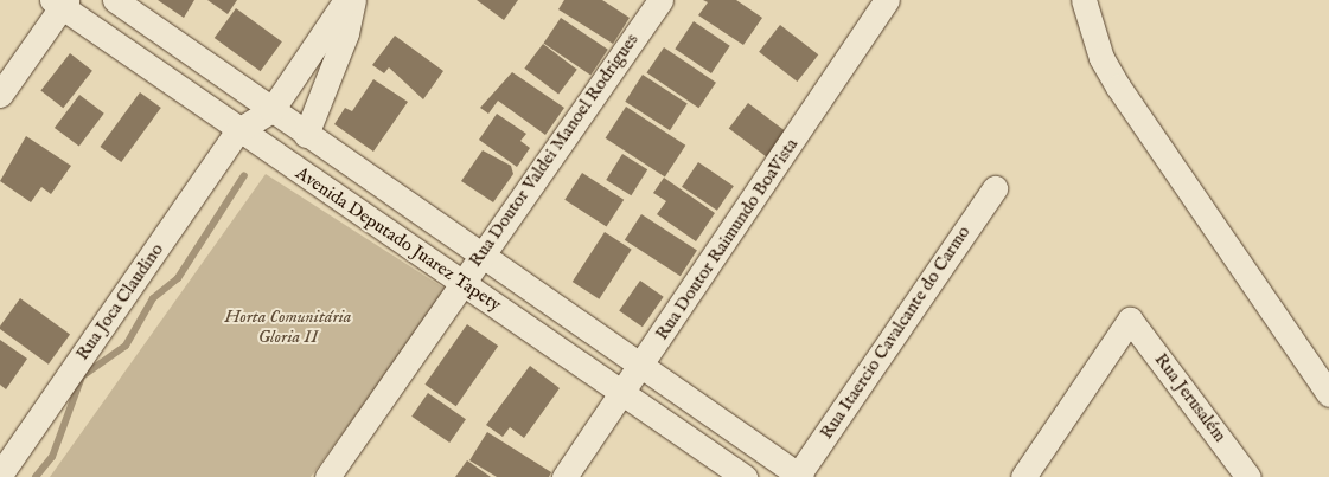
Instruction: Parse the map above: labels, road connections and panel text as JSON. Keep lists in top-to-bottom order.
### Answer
{
  "streets": {
    "street": [
      "Rua Doutor Valdei Manoel Rodrigues",
      "Avenida Deputado Juarez Tapety",
      "Rua Doutor Raimundo BoaVista",
      "Rua Joca Claudino",
      "Rua Itaercio Cavalcante do Carmo",
      "Rua Jerusalém"
    ]
  },
  "crossings": [
    ["Rua Doutor Valdei Manoel Rodrigues", "Avenida Deputado Juarez Tapety"],
    ["Avenida Deputado Juarez Tapety", "Rua Doutor Raimundo BoaVista"],
    ["Avenida Deputado Juarez Tapety", "Rua Joca Claudino"],
    ["Avenida Deputado Juarez Tapety", "Rua Itaercio Cavalcante do Carmo"]
  ],
  "parks": ["Horta Comunitária Gloria II"]
}
